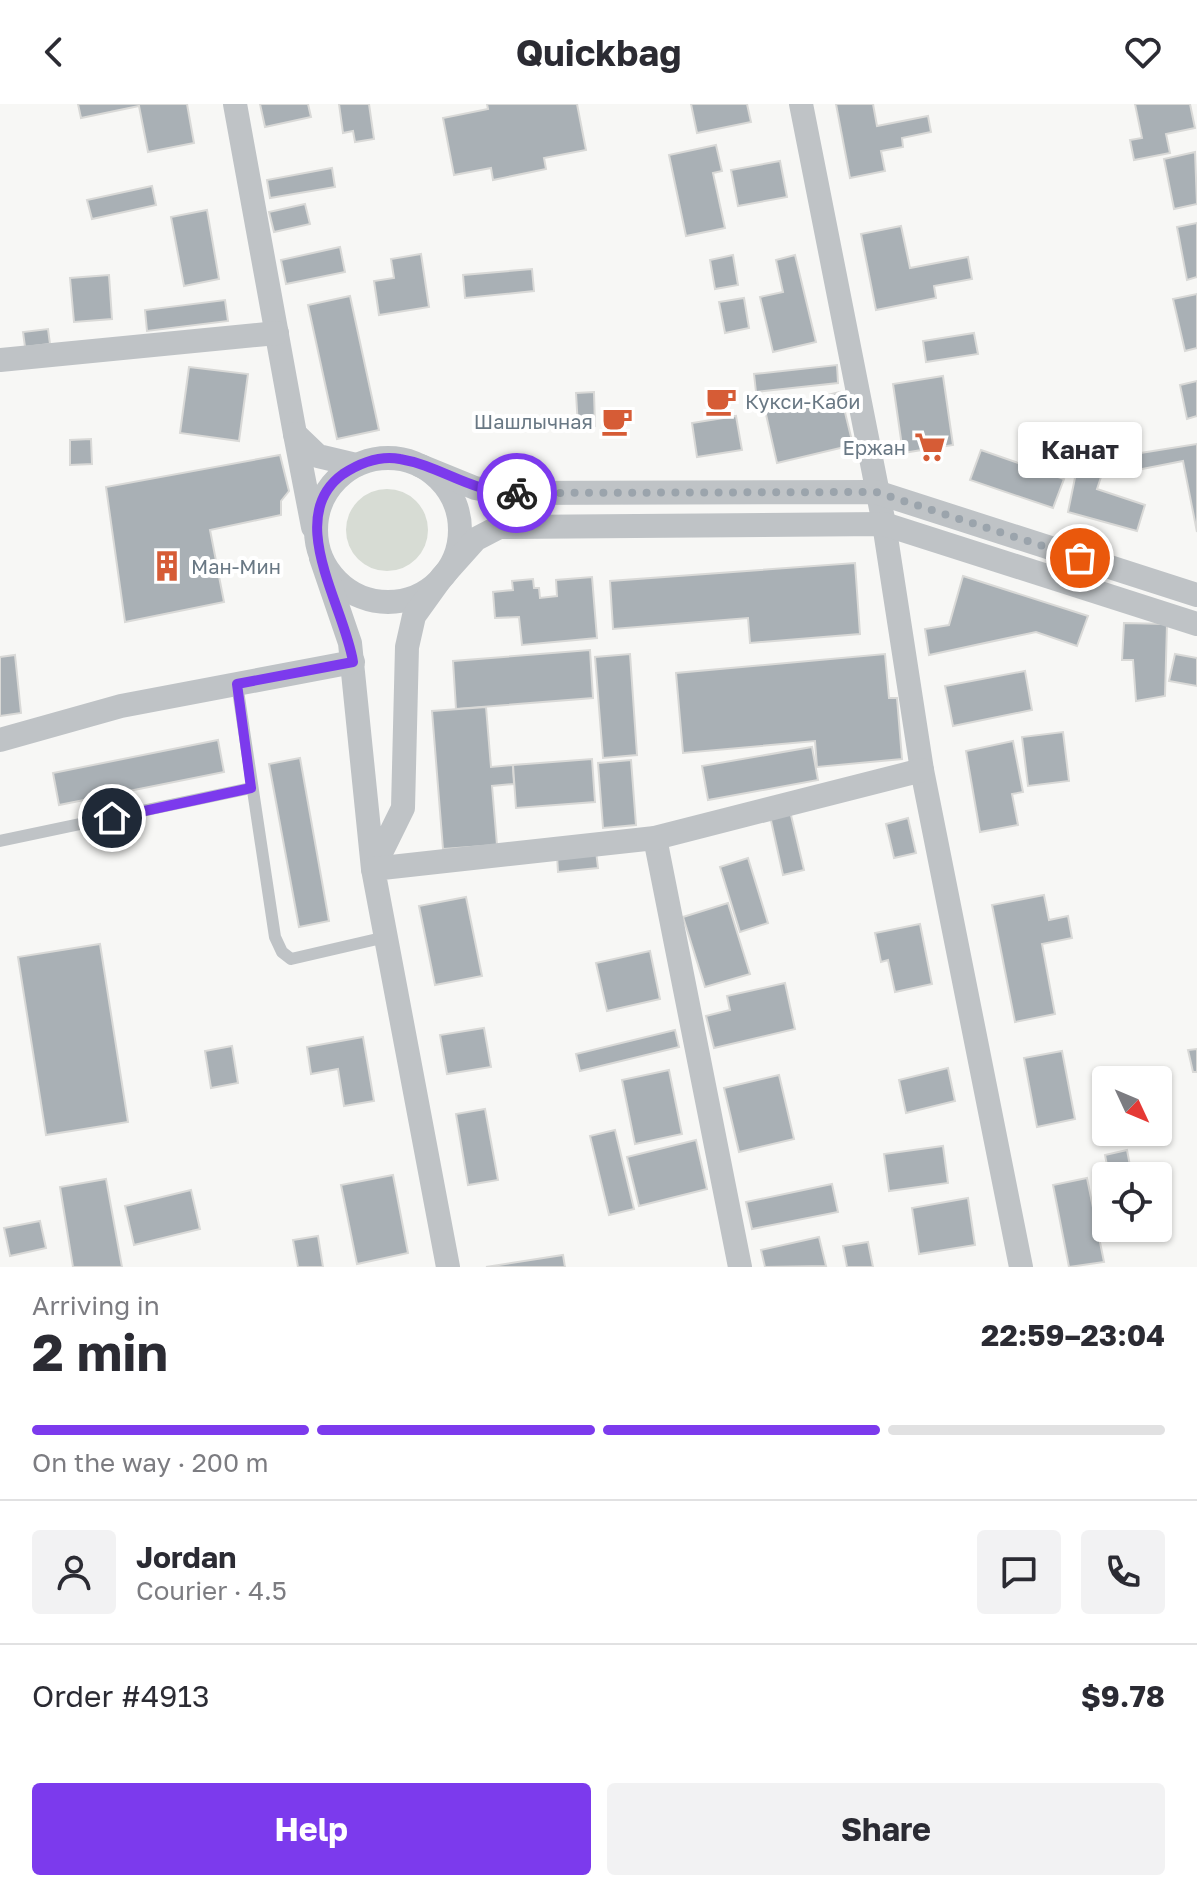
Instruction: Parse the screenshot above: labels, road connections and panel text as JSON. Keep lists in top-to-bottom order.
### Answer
{
  "places": {
    "cafe": ["Кукси-Каби", "Шашлычная"],
    "supermarket": ["Ержан"],
    "other": ["Канат"],
    "building": ["Ман-Мин"]
  },
  "north": "bottom right",
  "page": {
    "header": "Quickbag",
    "bubble": "Канат",
    "heading": ["2 min", "Arriving in", "22:59–23:04"],
    "panel": [
      "Jordan",
      "Courier · 4.5",
      "Order #4913",
      "$9.78"
    ],
    "bar": "On the way · 200 m",
    "buttons": ["Help", "Share"]
  }
}
